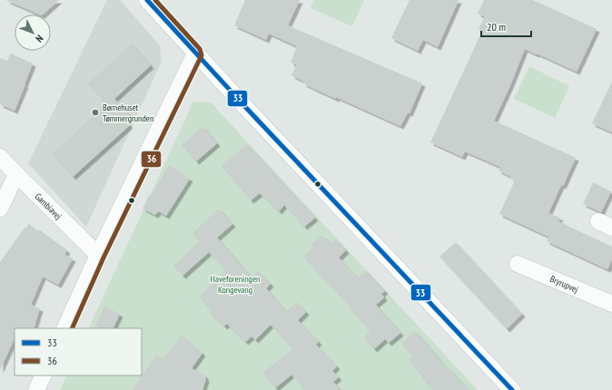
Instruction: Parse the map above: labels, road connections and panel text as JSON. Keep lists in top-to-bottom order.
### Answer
{
  "streets": {
    "street": ["Gambiavej", "Bryrupvej"]
  },
  "parks": ["Haveforeningen Kongevang"],
  "places": ["Børnehuset Tømmergrunden"],
  "lines": ["transit line 33", "transit line 36"],
  "legend": ["33", "36"],
  "scale_bar": "20 m",
  "north": "bottom right"
}
